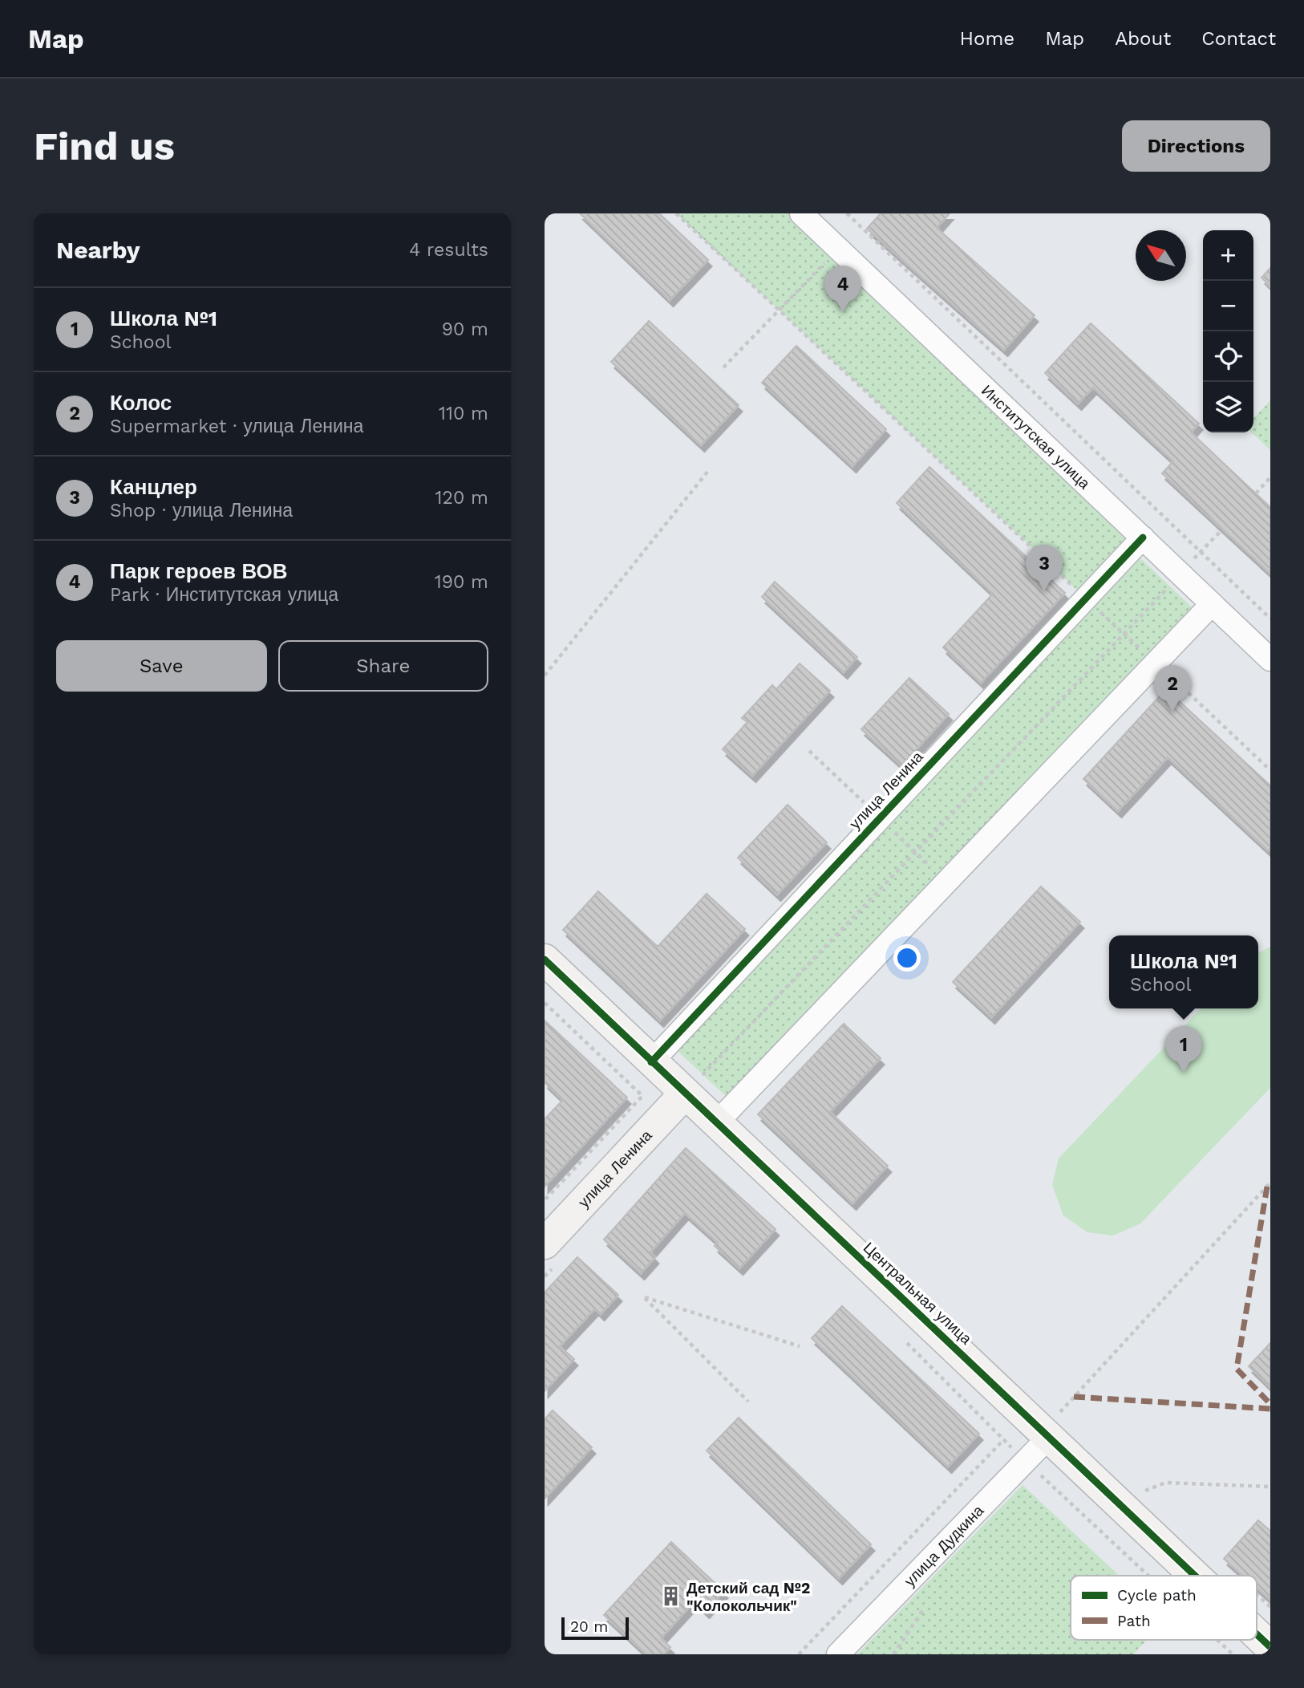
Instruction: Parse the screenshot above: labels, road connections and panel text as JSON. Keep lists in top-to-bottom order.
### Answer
{
  "streets": {
    "street": [
      "Институтская улица",
      "улица Ленина",
      "Центральная улица",
      "улица Дудкина"
    ]
  },
  "crossings": [
    ["Институтская улица", "улица Ленина"],
    ["улица Ленина", "Центральная улица"],
    ["Центральная улица", "улица Дудкина"]
  ],
  "places": {
    "building": ["Детский сад №2 \"Колокольчик\""]
  },
  "legend": ["Cycle path", "Path"],
  "scale_bar": "20 m",
  "north": "top left",
  "page": {
    "header": "Map",
    "nav": [
      "Home",
      "Map",
      "About",
      "Contact"
    ],
    "buttons": [
      "Directions",
      ["Save", "Share"]
    ],
    "title": "Find us",
    "heading": ["Nearby", "4 results"],
    "map_buttons": ["+", "−"],
    "pins": [
      "4",
      "3",
      "2",
      "1"
    ],
    "list": [
      {
        "mark": "1",
        "name": "Школа №1",
        "note": "School",
        "value": "90 m"
      },
      {
        "mark": "2",
        "name": "Колос",
        "note": "Supermarket · улица Ленина",
        "value": "110 m"
      },
      {
        "mark": "3",
        "name": "Канцлер",
        "note": "Shop · улица Ленина",
        "value": "120 m"
      },
      {
        "mark": "4",
        "name": "Парк героев ВОВ",
        "note": "Park · Институтская улица",
        "value": "190 m"
      }
    ],
    "popup": ["Школа №1", "School"],
    "scale": "20 m"
  }
}
